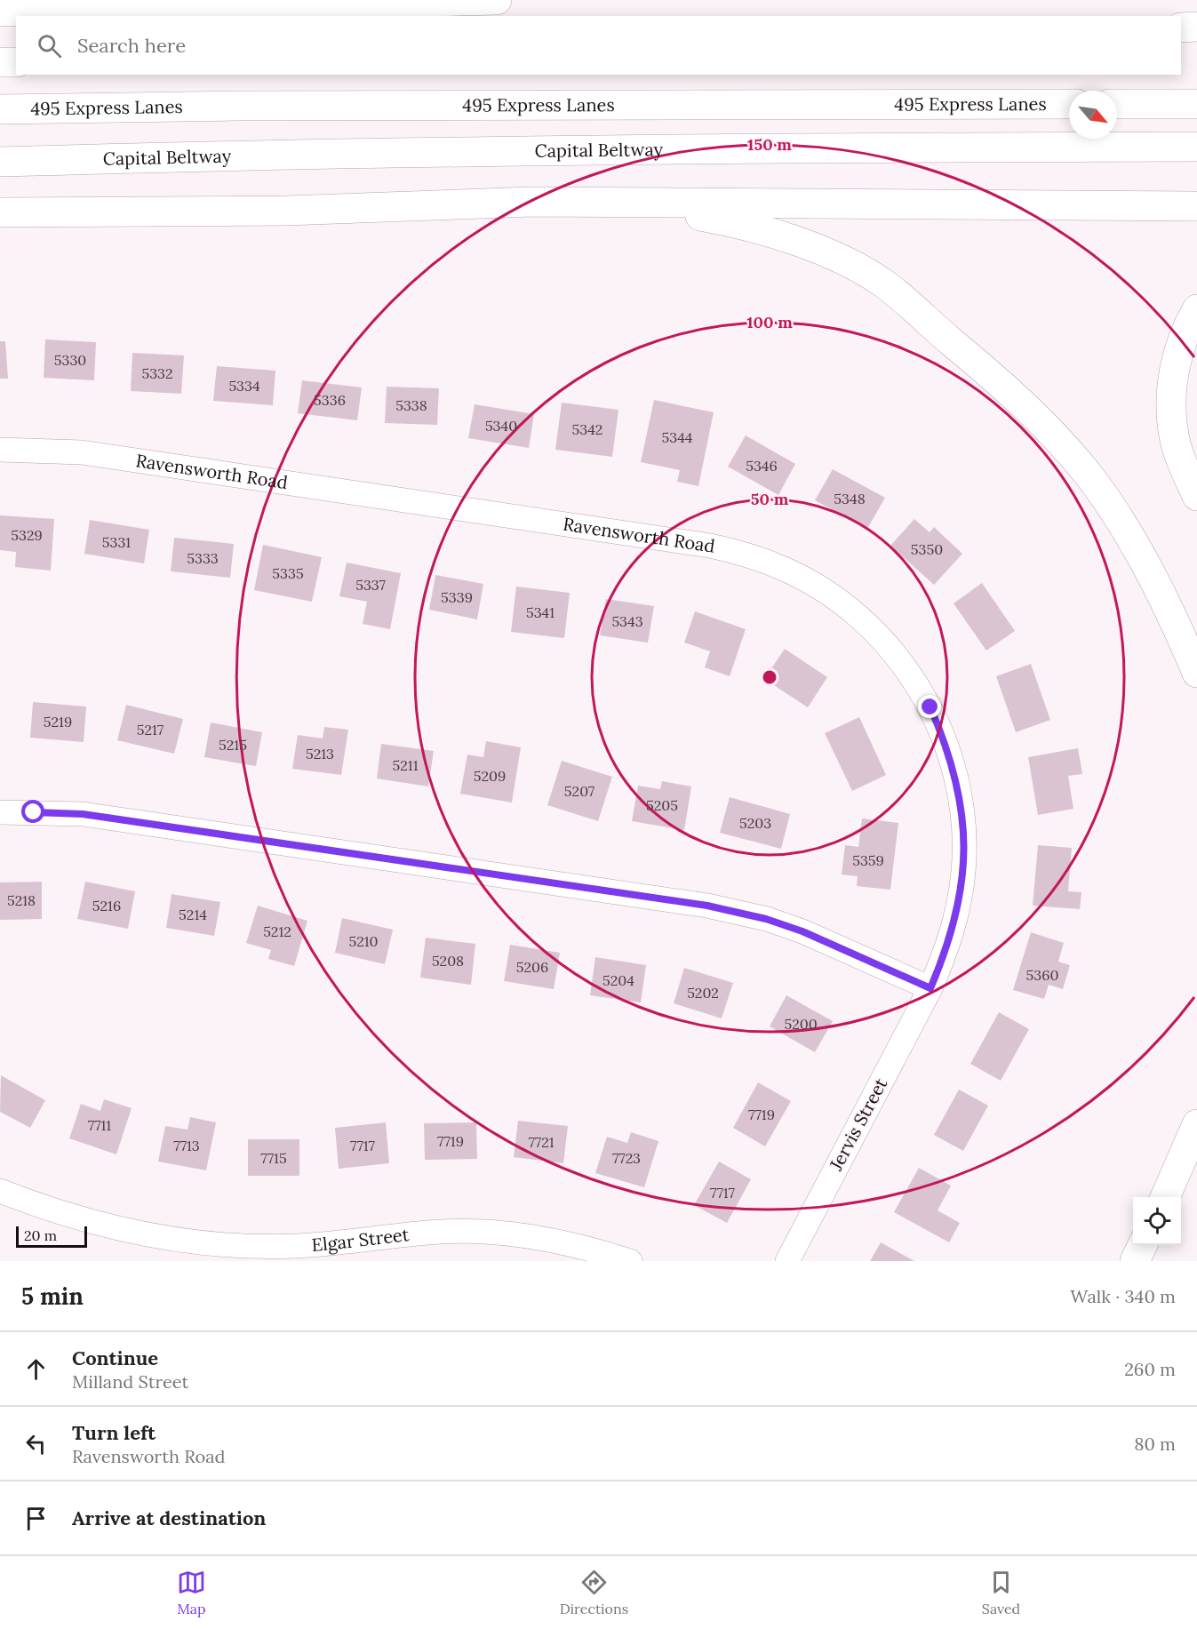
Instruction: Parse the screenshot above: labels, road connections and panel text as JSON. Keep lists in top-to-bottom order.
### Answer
{
  "streets": {
    "highway": ["495 Express Lanes", "Capital Beltway"],
    "street": ["Ravensworth Road", "Jervis Street", "Elgar Street"]
  },
  "crossings": [
    ["Ravensworth Road", "Jervis Street"]
  ],
  "house_numbers": [
    "5330",
    "5332",
    "5334",
    "5336",
    "5338",
    "5340",
    "5342",
    "5344",
    "5346",
    "5348",
    "5329",
    "5331",
    "5350",
    "5333",
    "5335",
    "5337",
    "5339",
    "5341",
    "5343",
    "5219",
    "5217",
    "5215",
    "5213",
    "5211",
    "5209",
    "5207",
    "5205",
    "5203",
    "5359",
    "5218",
    "5216",
    "5214",
    "5212",
    "5210",
    "5208",
    "5206",
    "5360",
    "5204",
    "5202",
    "5200",
    "7719",
    "7711",
    "7719",
    "7721",
    "7713",
    "7717",
    "7715",
    "7723",
    "7717"
  ],
  "scale_bar": "20 m",
  "north": "bottom right",
  "page": {
    "search": "Search here",
    "scale": "20 m",
    "heading": ["5 min", "Walk · 340 m"],
    "list": [
      ["Continue", "Milland Street", "260 m"],
      ["Turn left", "Ravensworth Road", "80 m"],
      "Arrive at destination"
    ],
    "nav": ["Map", "Directions", "Saved"]
  },
  "rings": ["150 m", "100 m", "50 m"]
}
